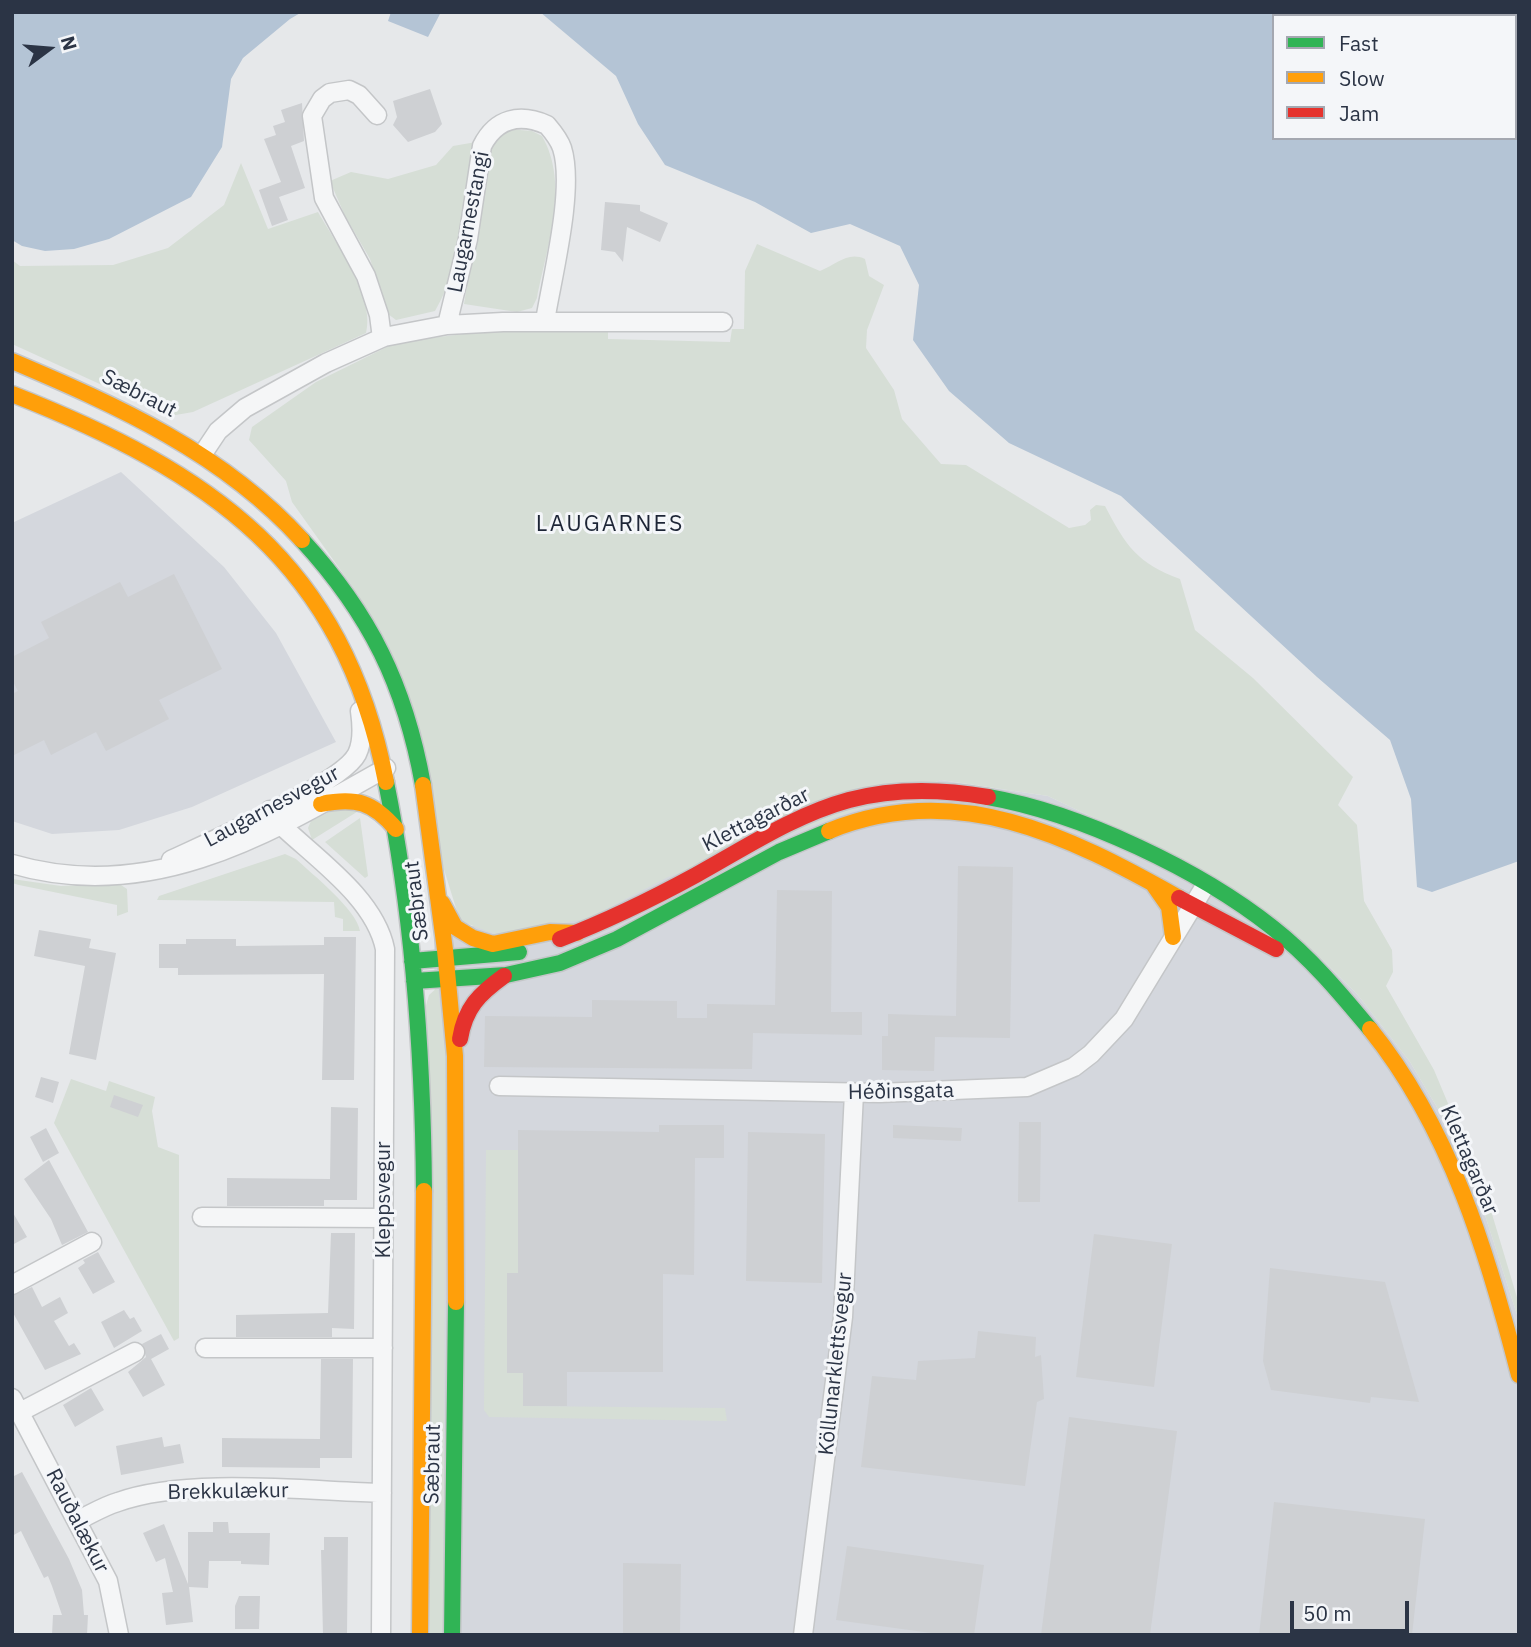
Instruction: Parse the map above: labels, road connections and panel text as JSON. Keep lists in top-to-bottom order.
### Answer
{
  "streets": {
    "main road": ["Sæbraut", "Klettagarðar"],
    "street": [
      "Laugarnestangi",
      "Laugarnesvegur",
      "Héðinsgata",
      "Kleppsvegur",
      "Köllunarklettsvegur",
      "Brekkulækur",
      "Rauðalækur"
    ]
  },
  "crossings": [
    ["Laugarnestangi", "Sæbraut"],
    ["Sæbraut", "Laugarnesvegur"],
    ["Sæbraut", "Klettagarðar"],
    ["Laugarnesvegur", "Kleppsvegur"],
    ["Klettagarðar", "Héðinsgata"],
    ["Héðinsgata", "Köllunarklettsvegur"],
    ["Kleppsvegur", "Brekkulækur"],
    ["Brekkulækur", "Rauðalækur"]
  ],
  "districts": ["LAUGARNES"],
  "legend": ["Fast", "Slow", "Jam"],
  "scale_bar": "50 m",
  "north": "right"
}
